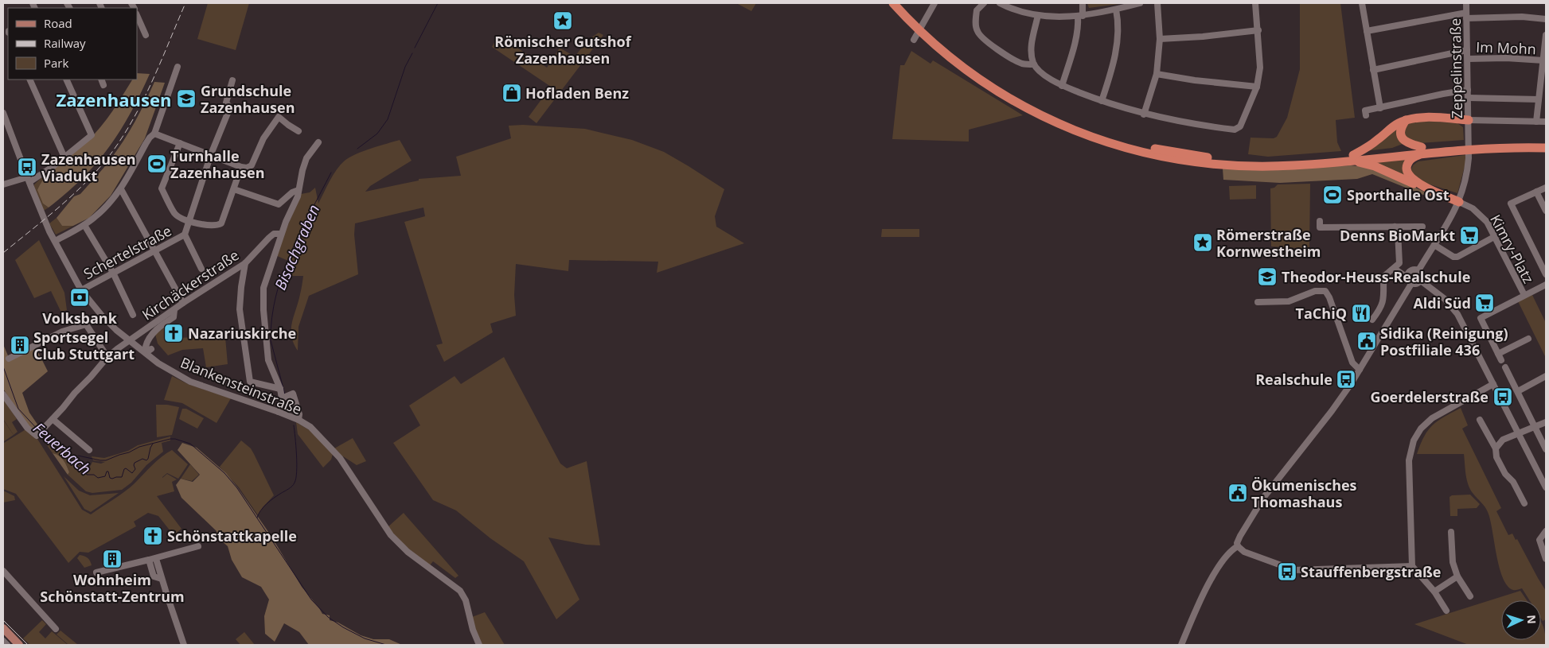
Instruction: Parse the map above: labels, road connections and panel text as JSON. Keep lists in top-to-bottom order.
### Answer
{
  "streets": {
    "street": [
      "Im Mohn",
      "Zeppelinstraße",
      "Kimry-Platz",
      "Schertelstraße",
      "Kirchäckerstraße",
      "Blankensteinstraße"
    ]
  },
  "crossings": [
    ["Im Mohn", "Zeppelinstraße"],
    ["Zeppelinstraße", "Kimry-Platz"],
    ["Schertelstraße", "Blankensteinstraße"],
    ["Kirchäckerstraße", "Blankensteinstraße"]
  ],
  "districts": ["Zazenhausen"],
  "water": ["Bisachgraben", "Feuerbach"],
  "places": {
    "place": ["Römischer Gutshof Zazenhausen", "Römerstraße Kornwestheim"],
    "shop": ["Hofladen Benz"],
    "school or university": ["Grundschule Zazenhausen", "Theodor-Heuss-Realschule"],
    "sports": ["Turnhalle Zazenhausen", "Sporthalle Ost"],
    "bus stop": [
      "Zazenhausen Viadukt",
      "Realschule",
      "Goerdelerstraße",
      "Stauffenbergstraße"
    ],
    "supermarket": ["Denns BioMarkt", "Aldi Süd"],
    "bank": ["Volksbank"],
    "restaurant": ["TaChiQ"],
    "church": ["Nazariuskirche", "Schönstattkapelle"],
    "public building": ["Sidika (Reinigung) Postfiliale 436", "Ökumenisches Thomashaus"],
    "building": ["Sportsegel Club Stuttgart", "Wohnheim Schönstatt-Zentrum"]
  },
  "legend": ["Road", "Railway", "Park"],
  "north": "right"
}
